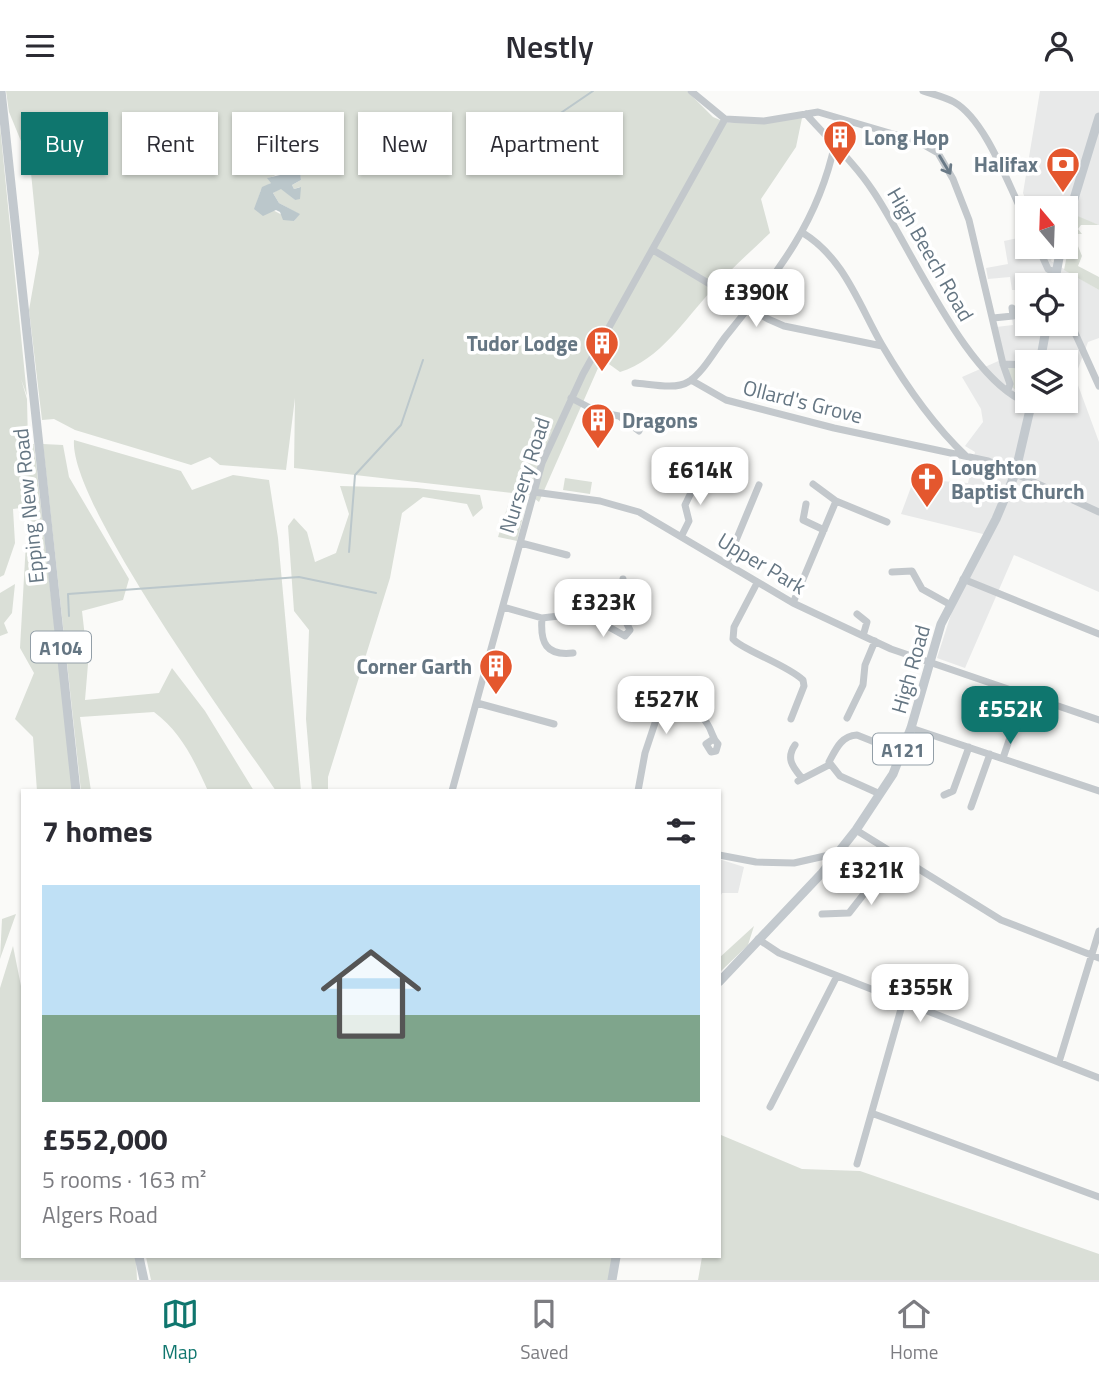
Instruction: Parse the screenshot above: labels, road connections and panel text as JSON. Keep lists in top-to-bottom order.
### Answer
{
  "streets": {
    "main road": [
      "Epping New Road",
      "A104",
      "High Road",
      "A121"
    ],
    "street": [
      "High Beech Road",
      "Ollard's Grove",
      "Nursery Road",
      "Upper Park"
    ]
  },
  "crossings": [
    ["Ollard's Grove", "High Road"],
    ["Nursery Road", "Upper Park"],
    ["Upper Park", "High Road"]
  ],
  "places": {
    "building": [
      "Long Hop",
      "Tudor Lodge",
      "Dragons",
      "Corner Garth"
    ],
    "bank": ["Halifax"],
    "church": ["Loughton Baptist Church"]
  },
  "north": "top",
  "page": {
    "header": "Nestly",
    "chip": [
      "Buy",
      "Rent",
      "Filters",
      "New",
      "Apartment"
    ],
    "price": [
      "£390K",
      "£614K",
      "£323K",
      "£527K",
      "£552K",
      "£321K",
      "£355K"
    ],
    "heading": "7 homes",
    "list": [
      {
        "name": "£552,000",
        "note": "5 rooms · 163 m² · Algers Road"
      }
    ],
    "tabs": ["Map", "Saved", "Home"]
  }
}
